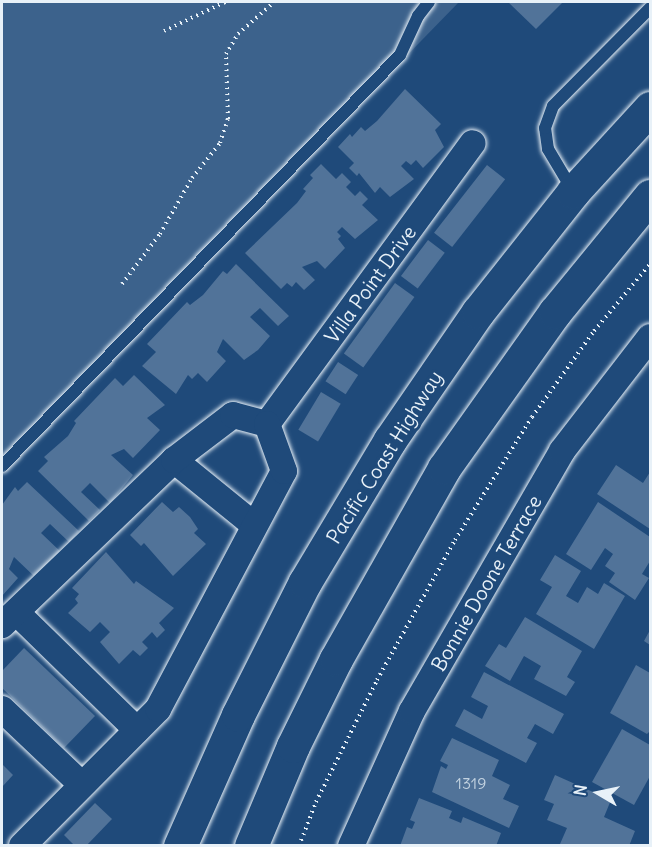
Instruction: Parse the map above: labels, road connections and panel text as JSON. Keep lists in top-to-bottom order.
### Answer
{
  "streets": {
    "highway": ["Pacific Coast Highway"],
    "street": ["Villa Point Drive", "Bonnie Doone Terrace"]
  },
  "house_numbers": ["1319"],
  "north": "left"
}
